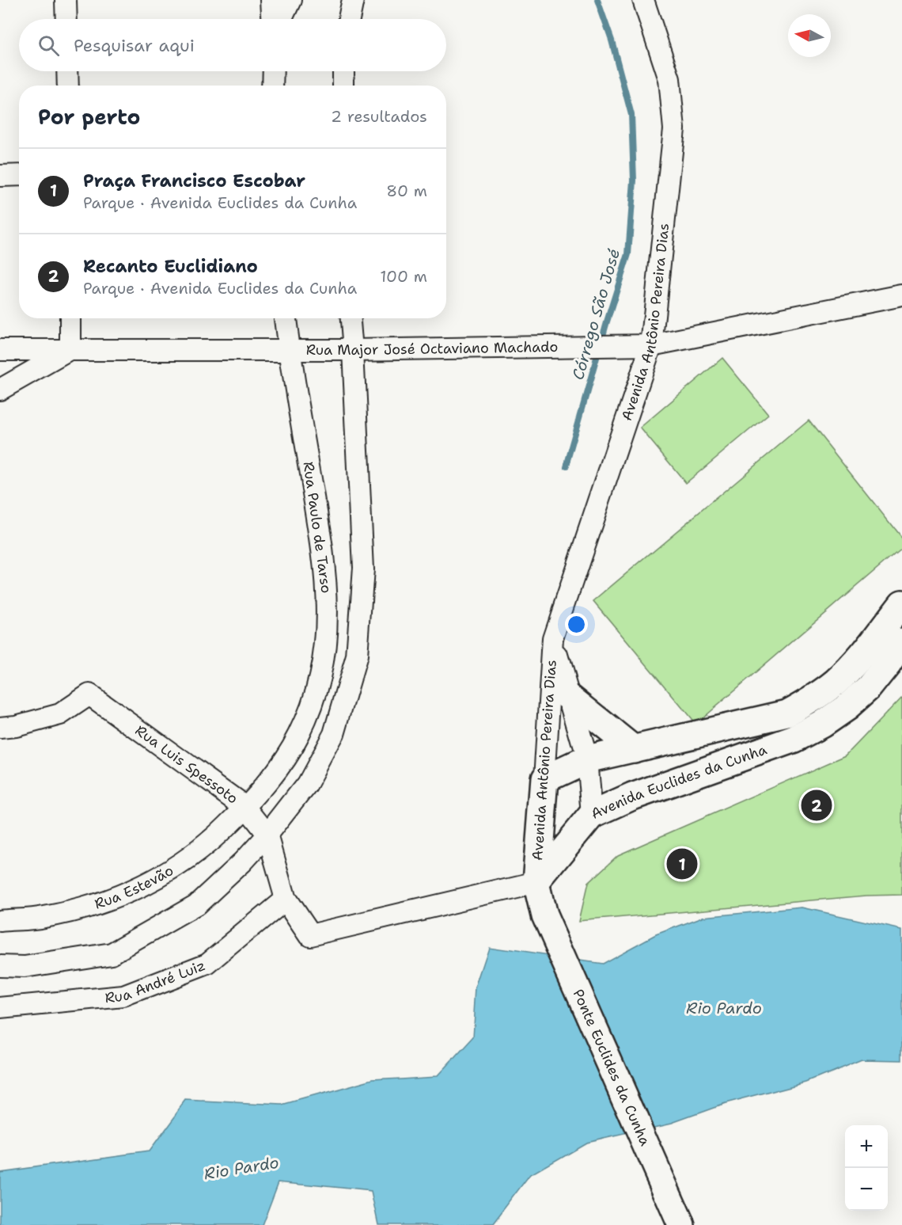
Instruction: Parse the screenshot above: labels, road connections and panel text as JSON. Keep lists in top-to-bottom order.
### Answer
{
  "streets": {
    "main road": ["Avenida Antônio Pereira Dias", "Avenida Euclides da Cunha", "Ponte Euclides da Cunha"],
    "street": [
      "Rua Major José Octaviano Machado",
      "Rua Paulo de Tarso",
      "Rua Luis Spessoto",
      "Rua Estevão",
      "Rua André Luiz"
    ]
  },
  "crossings": [
    ["Avenida Antônio Pereira Dias", "Rua Major José Octaviano Machado"],
    ["Avenida Antônio Pereira Dias", "Rua Luis Spessoto"],
    ["Avenida Antônio Pereira Dias", "Avenida Euclides da Cunha"],
    ["Avenida Antônio Pereira Dias", "Ponte Euclides da Cunha"],
    ["Rua Major José Octaviano Machado", "Rua Paulo de Tarso"],
    ["Rua Paulo de Tarso", "Rua Luis Spessoto"],
    ["Rua Paulo de Tarso", "Rua Estevão"],
    ["Rua Luis Spessoto", "Avenida Euclides da Cunha"],
    ["Rua Luis Spessoto", "Rua Estevão"],
    ["Rua Luis Spessoto", "Rua André Luiz"]
  ],
  "water": ["Córrego São José", "Rio Pardo"],
  "north": "left",
  "page": {
    "search": "Pesquisar aqui",
    "heading": ["Por perto", "2 resultados"],
    "list": [
      {
        "mark": "1",
        "name": "Praça Francisco Escobar",
        "note": "Parque · Avenida Euclides da Cunha",
        "value": "80 m"
      },
      {
        "mark": "2",
        "name": "Recanto Euclidiano",
        "note": "Parque · Avenida Euclides da Cunha",
        "value": "100 m"
      }
    ],
    "pins": ["2", "1"],
    "map_buttons": ["+", "−"]
  }
}
